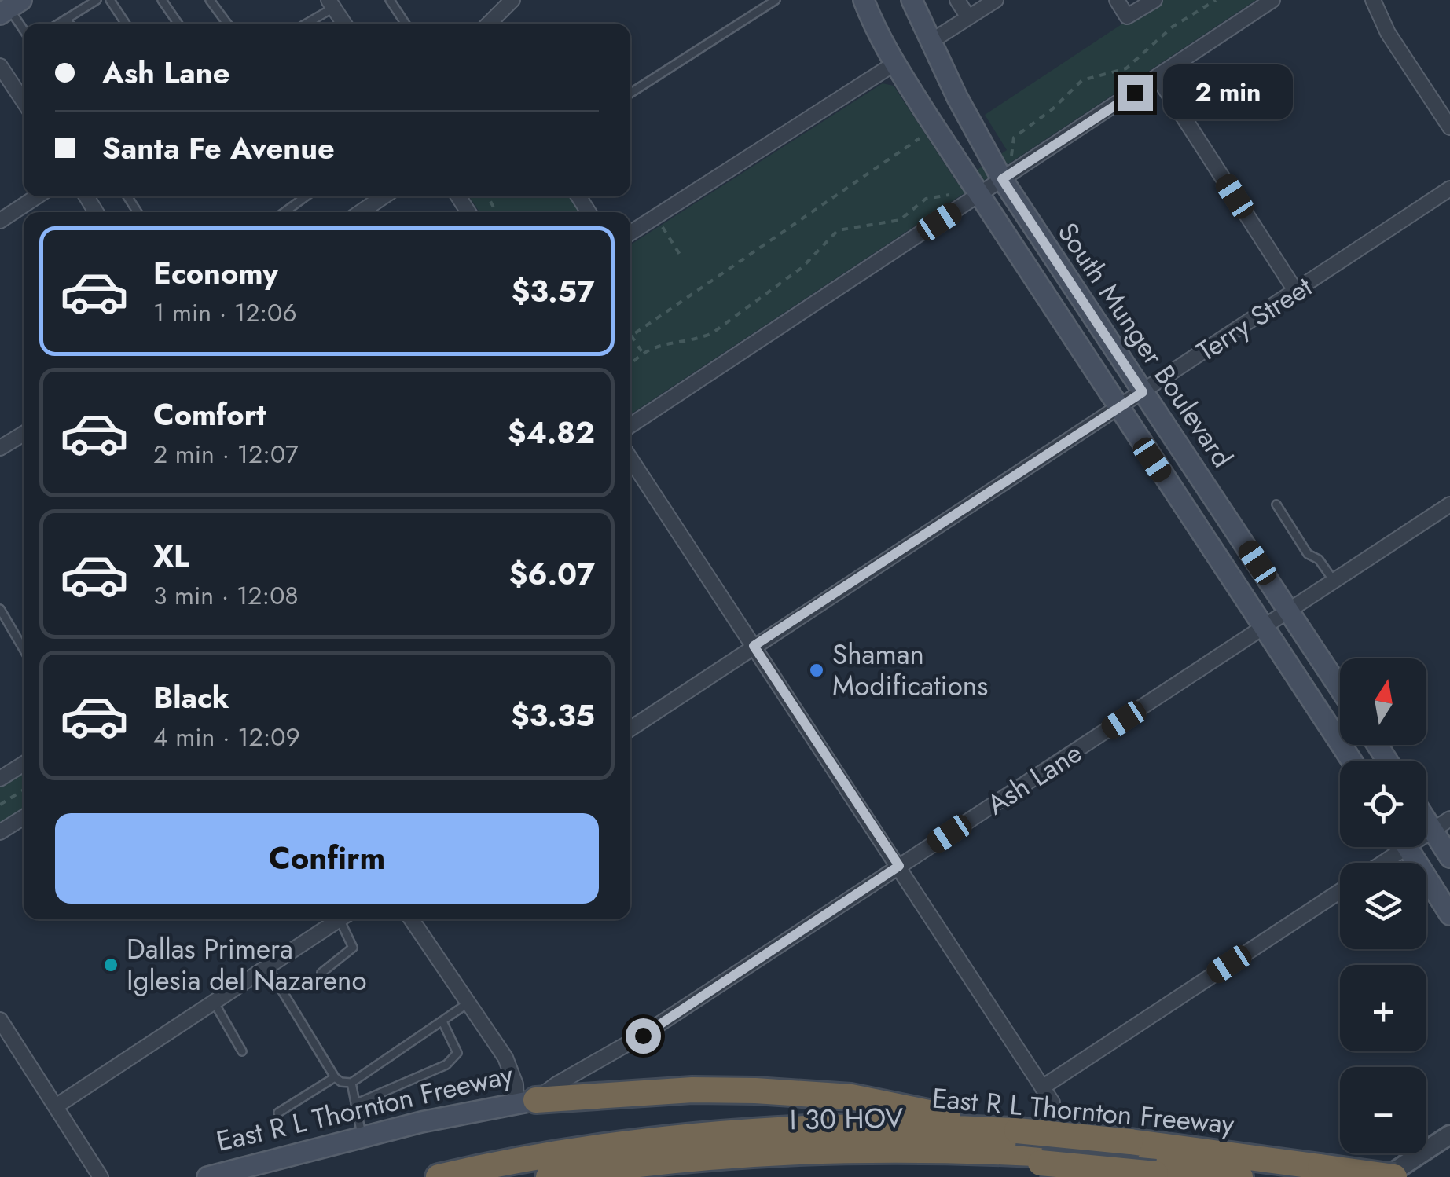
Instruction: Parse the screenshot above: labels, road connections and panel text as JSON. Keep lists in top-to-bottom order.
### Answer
{
  "streets": {
    "highway": ["East R L Thornton Freeway", "I 30 HOV"],
    "main road": ["South Munger Boulevard"],
    "street": ["Terry Street", "Ash Lane"]
  },
  "crossings": [
    ["Terry Street", "South Munger Boulevard"],
    ["South Munger Boulevard", "Ash Lane"],
    ["Ash Lane", "East R L Thornton Freeway"]
  ],
  "places": ["Shaman Modifications", "Dallas Primera Iglesia del Nazareno"],
  "north": "top",
  "page": {
    "banner": ["Ash Lane", "Santa Fe Avenue"],
    "bubble": "2 min",
    "list": [
      {
        "name": "Economy",
        "note": "1 min · 12:06",
        "value": "$3.57"
      },
      {
        "name": "Comfort",
        "note": "2 min · 12:07",
        "value": "$4.82"
      },
      {
        "name": "XL",
        "note": "3 min · 12:08",
        "value": "$6.07"
      },
      {
        "name": "Black",
        "note": "4 min · 12:09",
        "value": "$3.35"
      }
    ],
    "map_buttons": ["+", "−"],
    "buttons": "Confirm"
  }
}
